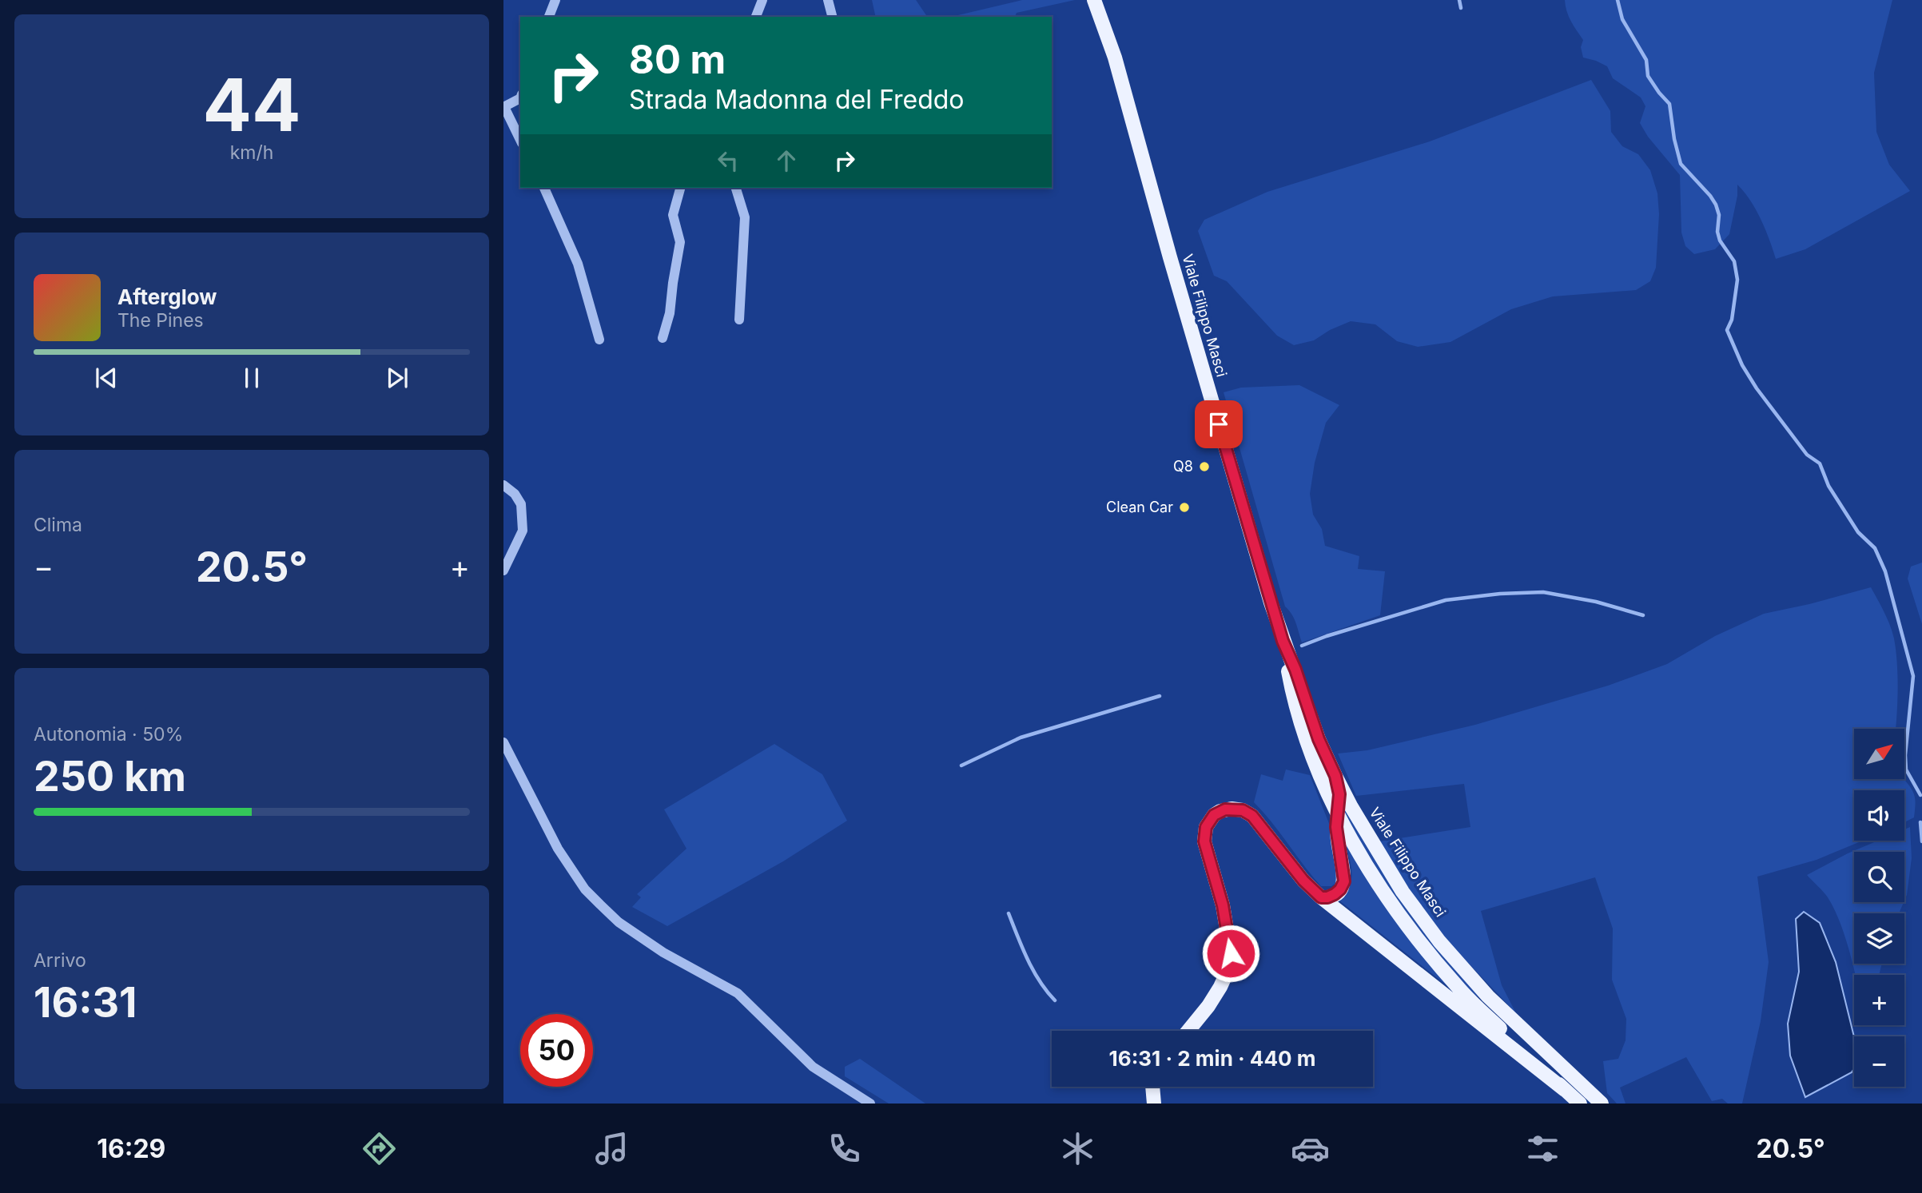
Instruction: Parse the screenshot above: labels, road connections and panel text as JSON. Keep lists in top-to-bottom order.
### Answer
{
  "streets": {
    "main road": ["Viale Filippo Masci"]
  },
  "places": ["Q8", "Clean Car"],
  "north": "top right",
  "page": {
    "tile": [
      ["44", "km/h"],
      "Clima",
      ["Autonomia · 50%", "250 km"],
      ["Arrivo", "16:31"]
    ],
    "turn": ["80 m", "Strada Madonna del Freddo"],
    "song": ["Afterglow", "The Pines"],
    "heat": ["−", "20.5°", "+"],
    "map_buttons": ["+", "−"],
    "limit": "50",
    "trip": "16:31 · 2 min · 440 m",
    "tabs": ["16:29", "20.5°"]
  }
}
